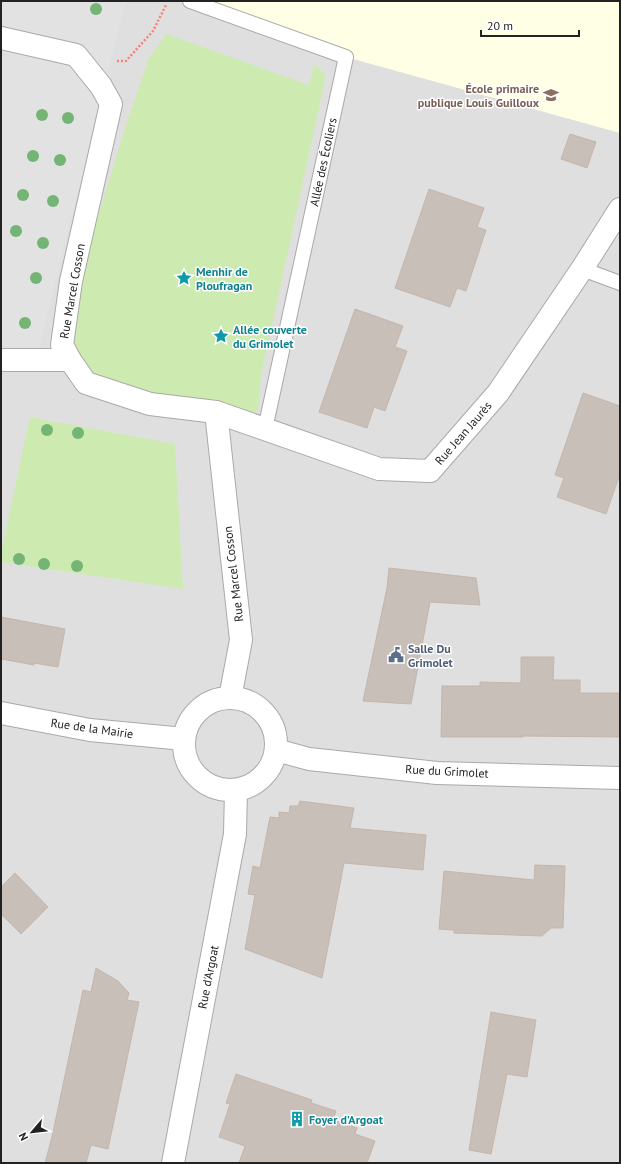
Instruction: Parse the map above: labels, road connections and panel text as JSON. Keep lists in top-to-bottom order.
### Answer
{
  "streets": {
    "street": [
      "Rue Marcel Cosson",
      "Rue Jean Jaurès",
      "Rue de la Mairie",
      "Rue du Grimolet",
      "Rue d'Argoat"
    ],
    "lane": ["Allée des Écoliers"]
  },
  "crossings": [
    ["Allée des Écoliers", "Rue Jean Jaurès"],
    ["Rue Marcel Cosson", "Rue Jean Jaurès"],
    ["Rue Marcel Cosson", "Rue de la Mairie"],
    ["Rue Marcel Cosson", "Rue du Grimolet"],
    ["Rue Marcel Cosson", "Rue d'Argoat"],
    ["Rue de la Mairie", "Rue du Grimolet"],
    ["Rue de la Mairie", "Rue d'Argoat"],
    ["Rue du Grimolet", "Rue d'Argoat"]
  ],
  "places": {
    "school or university": ["École primaire publique Louis Guilloux"],
    "place": ["Menhir de Ploufragan", "Allée couverte du Grimolet"],
    "public building": ["Salle Du Grimolet"],
    "building": ["Foyer d'Argoat"]
  },
  "scale_bar": "20 m",
  "north": "bottom left"
}
